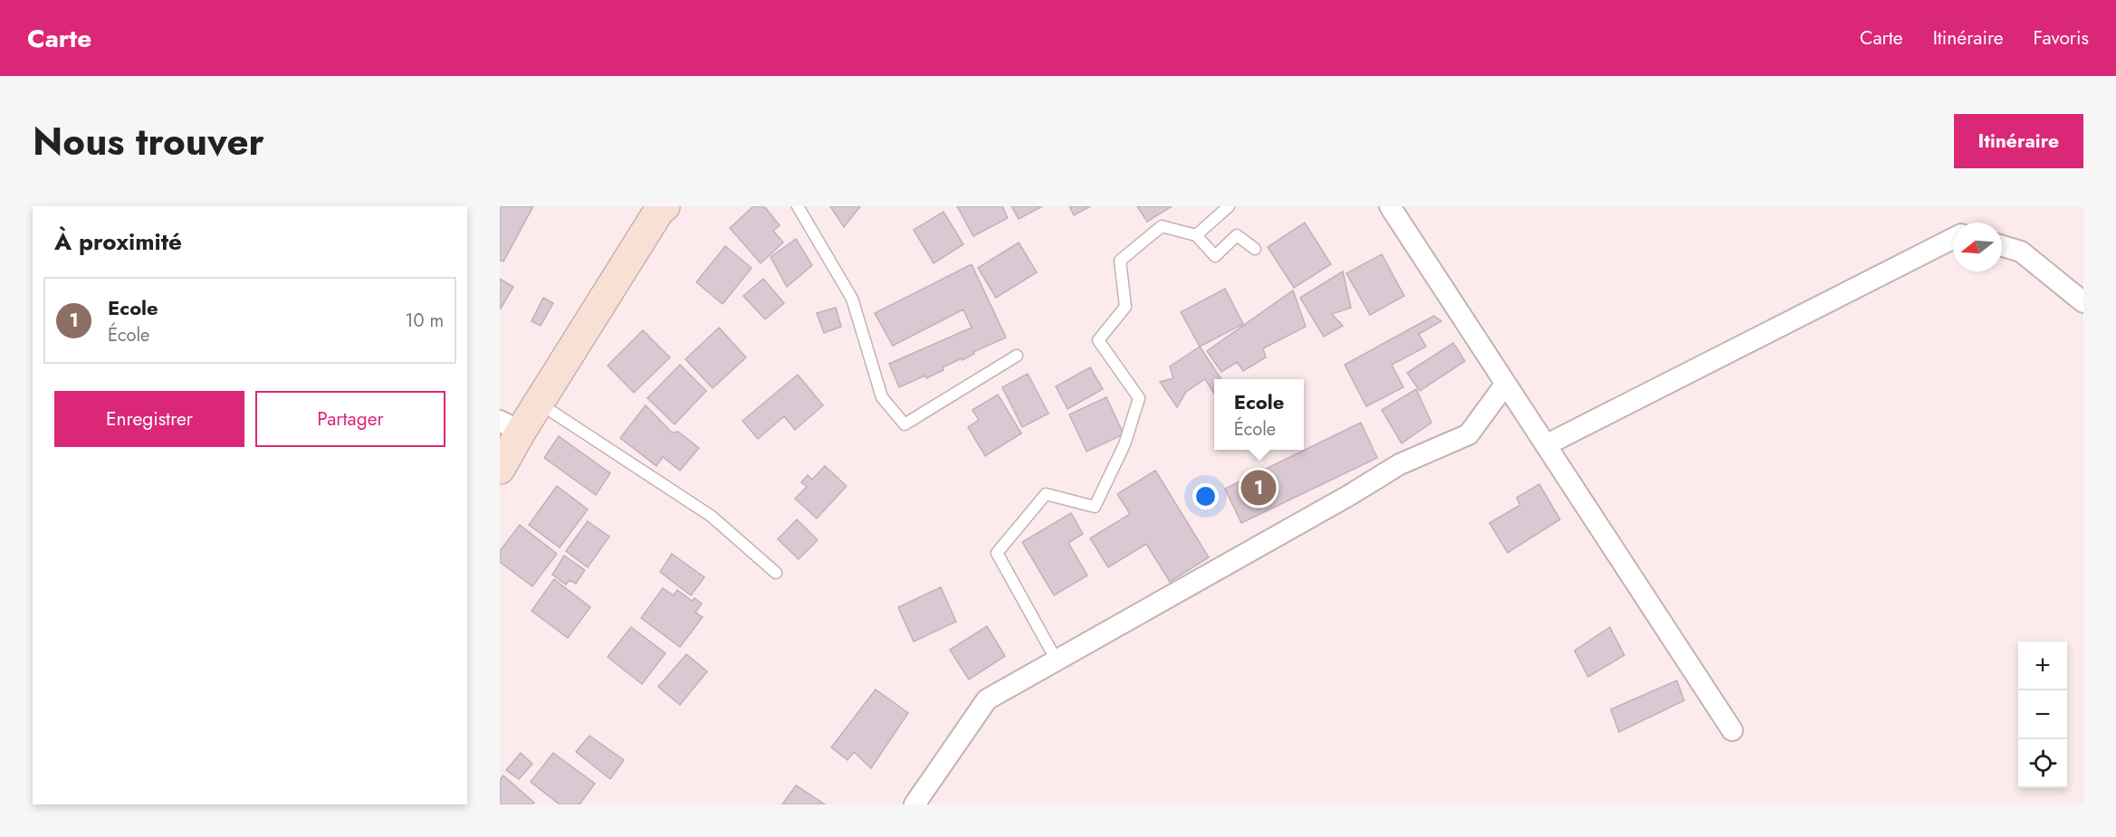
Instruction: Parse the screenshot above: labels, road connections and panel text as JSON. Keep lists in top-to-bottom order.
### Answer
{
  "north": "left",
  "page": {
    "header": "Carte",
    "nav": ["Carte", "Itinéraire", "Favoris"],
    "title": "Nous trouver",
    "buttons": [
      "Itinéraire",
      ["Enregistrer", "Partager"]
    ],
    "heading": "À proximité",
    "list": [
      {
        "mark": "1",
        "name": "Ecole",
        "note": "École",
        "value": "10 m"
      }
    ],
    "popup": ["Ecole", "École"],
    "pins": "1",
    "map_buttons": ["+", "−"]
  }
}
